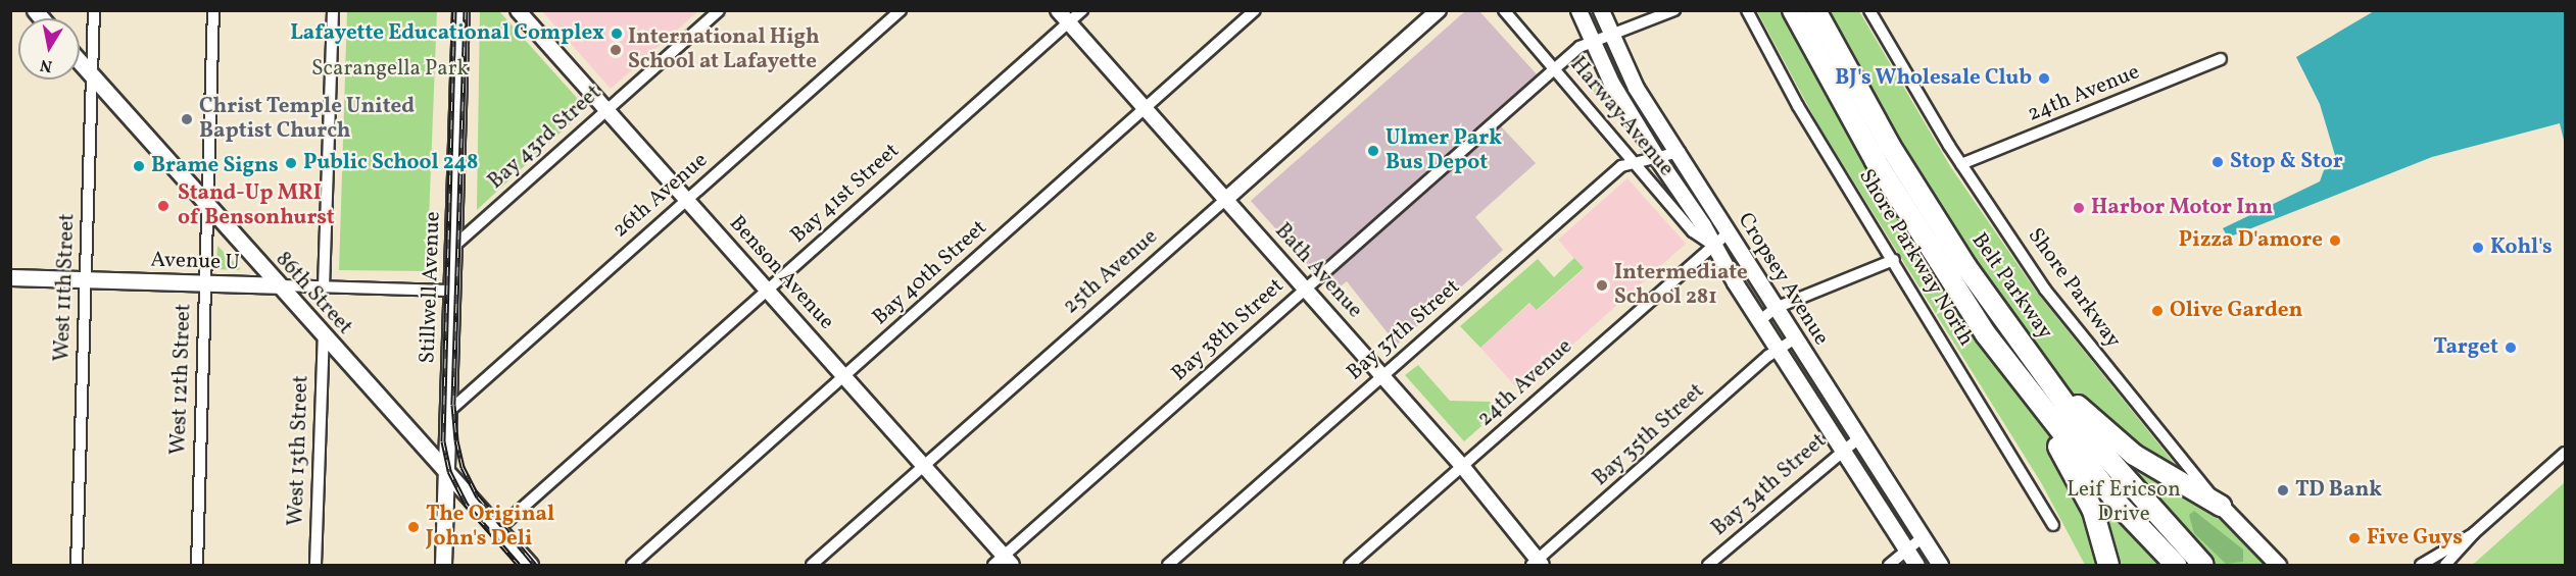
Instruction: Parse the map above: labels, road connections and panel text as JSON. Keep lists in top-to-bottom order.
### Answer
{
  "streets": {
    "highway": ["Belt Parkway"],
    "main road": [
      "Avenue U",
      "Cropsey Avenue",
      "Stillwell Avenue",
      "Shore Parkway",
      "86th Street"
    ],
    "street": [
      "24th Avenue",
      "Harway Avenue",
      "Bay 43rd Street",
      "Bay 41st Street",
      "26th Avenue",
      "Shore Parkway North",
      "Bath Avenue",
      "25th Avenue",
      "Benson Avenue",
      "Bay 40th Street",
      "West 11th Street",
      "Bay 38th Street",
      "Bay 37th Street",
      "West 12th Street",
      "Bay 35th Street",
      "West 13th Street",
      "Bay 34th Street"
    ]
  },
  "crossings": [
    ["24th Avenue", "Harway Avenue"],
    ["24th Avenue", "Bath Avenue"],
    ["24th Avenue", "Cropsey Avenue"],
    ["24th Avenue", "Shore Parkway"],
    ["Harway Avenue", "Cropsey Avenue"],
    ["Harway Avenue", "Bay 38th Street"],
    ["Harway Avenue", "Bay 37th Street"],
    ["Bay 43rd Street", "Benson Avenue"],
    ["Bay 43rd Street", "Stillwell Avenue"],
    ["Bay 41st Street", "Bath Avenue"],
    ["Bay 41st Street", "Benson Avenue"],
    ["Bay 41st Street", "86th Street"],
    ["26th Avenue", "Benson Avenue"],
    ["26th Avenue", "Stillwell Avenue"],
    ["Avenue U", "West 11th Street"],
    ["Avenue U", "Stillwell Avenue"],
    ["Avenue U", "86th Street"],
    ["Avenue U", "West 12th Street"],
    ["Bath Avenue", "25th Avenue"],
    ["Bath Avenue", "Bay 40th Street"],
    ["Bath Avenue", "Bay 38th Street"],
    ["Bath Avenue", "Bay 37th Street"],
    ["Bath Avenue", "Bay 35th Street"],
    ["25th Avenue", "Benson Avenue"],
    ["Benson Avenue", "Bay 40th Street"],
    ["Benson Avenue", "Bay 38th Street"],
    ["Cropsey Avenue", "Bay 38th Street"],
    ["Cropsey Avenue", "Bay 37th Street"],
    ["Cropsey Avenue", "Bay 35th Street"],
    ["Cropsey Avenue", "Bay 34th Street"],
    ["West 11th Street", "86th Street"],
    ["Stillwell Avenue", "86th Street"],
    ["86th Street", "West 12th Street"],
    ["86th Street", "West 13th Street"]
  ],
  "parks": ["Scarangella Park", "Leif Ericson Drive"],
  "places": [
    "Lafayette Educational Complex",
    "International High School at Lafayette",
    "BJ's Wholesale Club",
    "Christ Temple United Baptist Church",
    "Ulmer Park Bus Depot",
    "Stop & Stor",
    "Public School 248",
    "Brame Signs",
    "Stand-Up MRI of Bensonhurst",
    "Harbor Motor Inn",
    "Pizza D'amore",
    "Kohl's",
    "Intermediate School 281",
    "Olive Garden",
    "Target",
    "TD Bank",
    "The Original John's Deli",
    "Five Guys"
  ],
  "north": "bottom"
}
